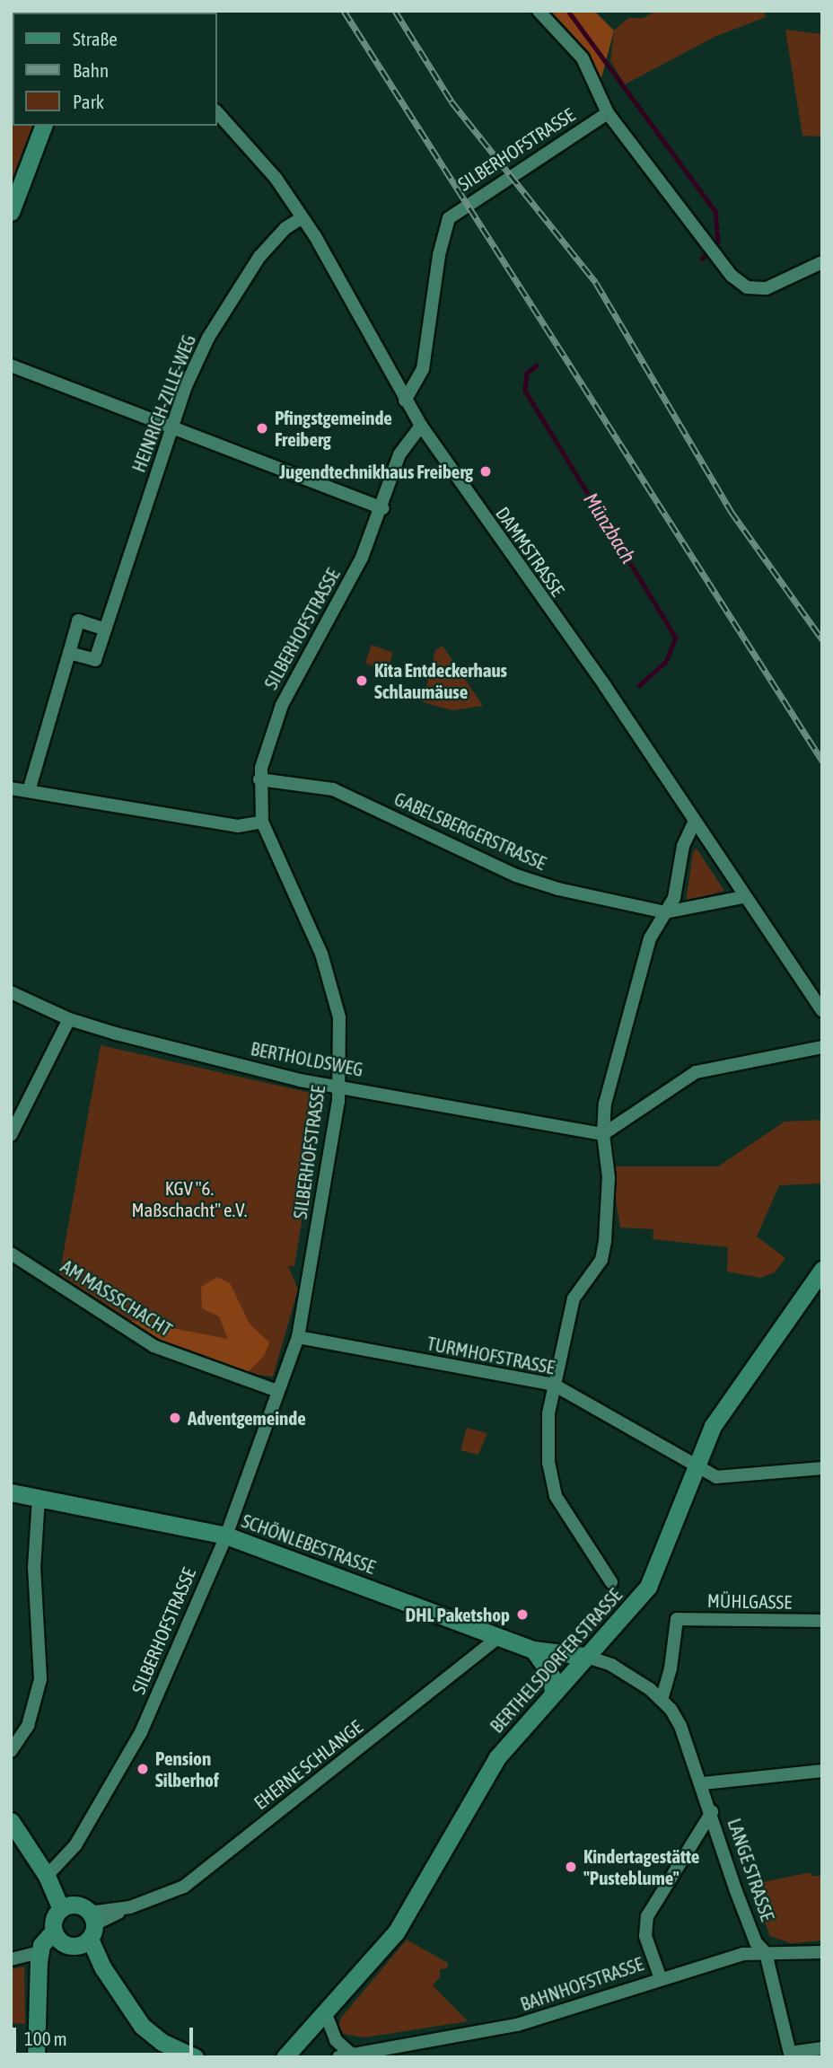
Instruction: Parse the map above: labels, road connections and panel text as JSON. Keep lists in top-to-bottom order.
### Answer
{
  "streets": {
    "street": [
      "SILBERHOFSTRASSE",
      "HEINRICH-ZILLE-WEG",
      "DAMMSTRASSE",
      "GABELSBERGERSTRASSE",
      "BERTHOLDSWEG",
      "AM MASSSCHACHT",
      "TURMHOFSTRASSE",
      "SCHÖNLEBESTRASSE",
      "MÜHLGASSE",
      "BERTHELSDORFER STRASSE",
      "EHERNE SCHLANGE",
      "LANGE STRASSE",
      "BAHNHOFSTRASSE"
    ]
  },
  "crossings": [
    ["SILBERHOFSTRASSE", "DAMMSTRASSE"],
    ["SILBERHOFSTRASSE", "GABELSBERGERSTRASSE"],
    ["SILBERHOFSTRASSE", "BERTHOLDSWEG"],
    ["SILBERHOFSTRASSE", "AM MASSSCHACHT"],
    ["SILBERHOFSTRASSE", "TURMHOFSTRASSE"],
    ["SILBERHOFSTRASSE", "SCHÖNLEBESTRASSE"],
    ["HEINRICH-ZILLE-WEG", "DAMMSTRASSE"],
    ["DAMMSTRASSE", "GABELSBERGERSTRASSE"],
    ["TURMHOFSTRASSE", "BERTHELSDORFER STRASSE"],
    ["SCHÖNLEBESTRASSE", "BERTHELSDORFER STRASSE"],
    ["SCHÖNLEBESTRASSE", "EHERNE SCHLANGE"],
    ["SCHÖNLEBESTRASSE", "LANGE STRASSE"],
    ["MÜHLGASSE", "LANGE STRASSE"],
    ["BERTHELSDORFER STRASSE", "LANGE STRASSE"],
    ["LANGE STRASSE", "BAHNHOFSTRASSE"]
  ],
  "water": ["Münzbach"],
  "parks": ["KGV \"6. Maßschacht\" e.V."],
  "places": [
    "Pfingstgemeinde Freiberg",
    "Jugendtechnikhaus Freiberg",
    "Kita Entdeckerhaus Schlaumäuse",
    "Adventgemeinde",
    "DHL Paketshop",
    "Pension Silberhof",
    "Kindertagestätte \"Pusteblume\""
  ],
  "legend": ["Straße", "Bahn", "Park"],
  "scale_bar": "100 m"
}
